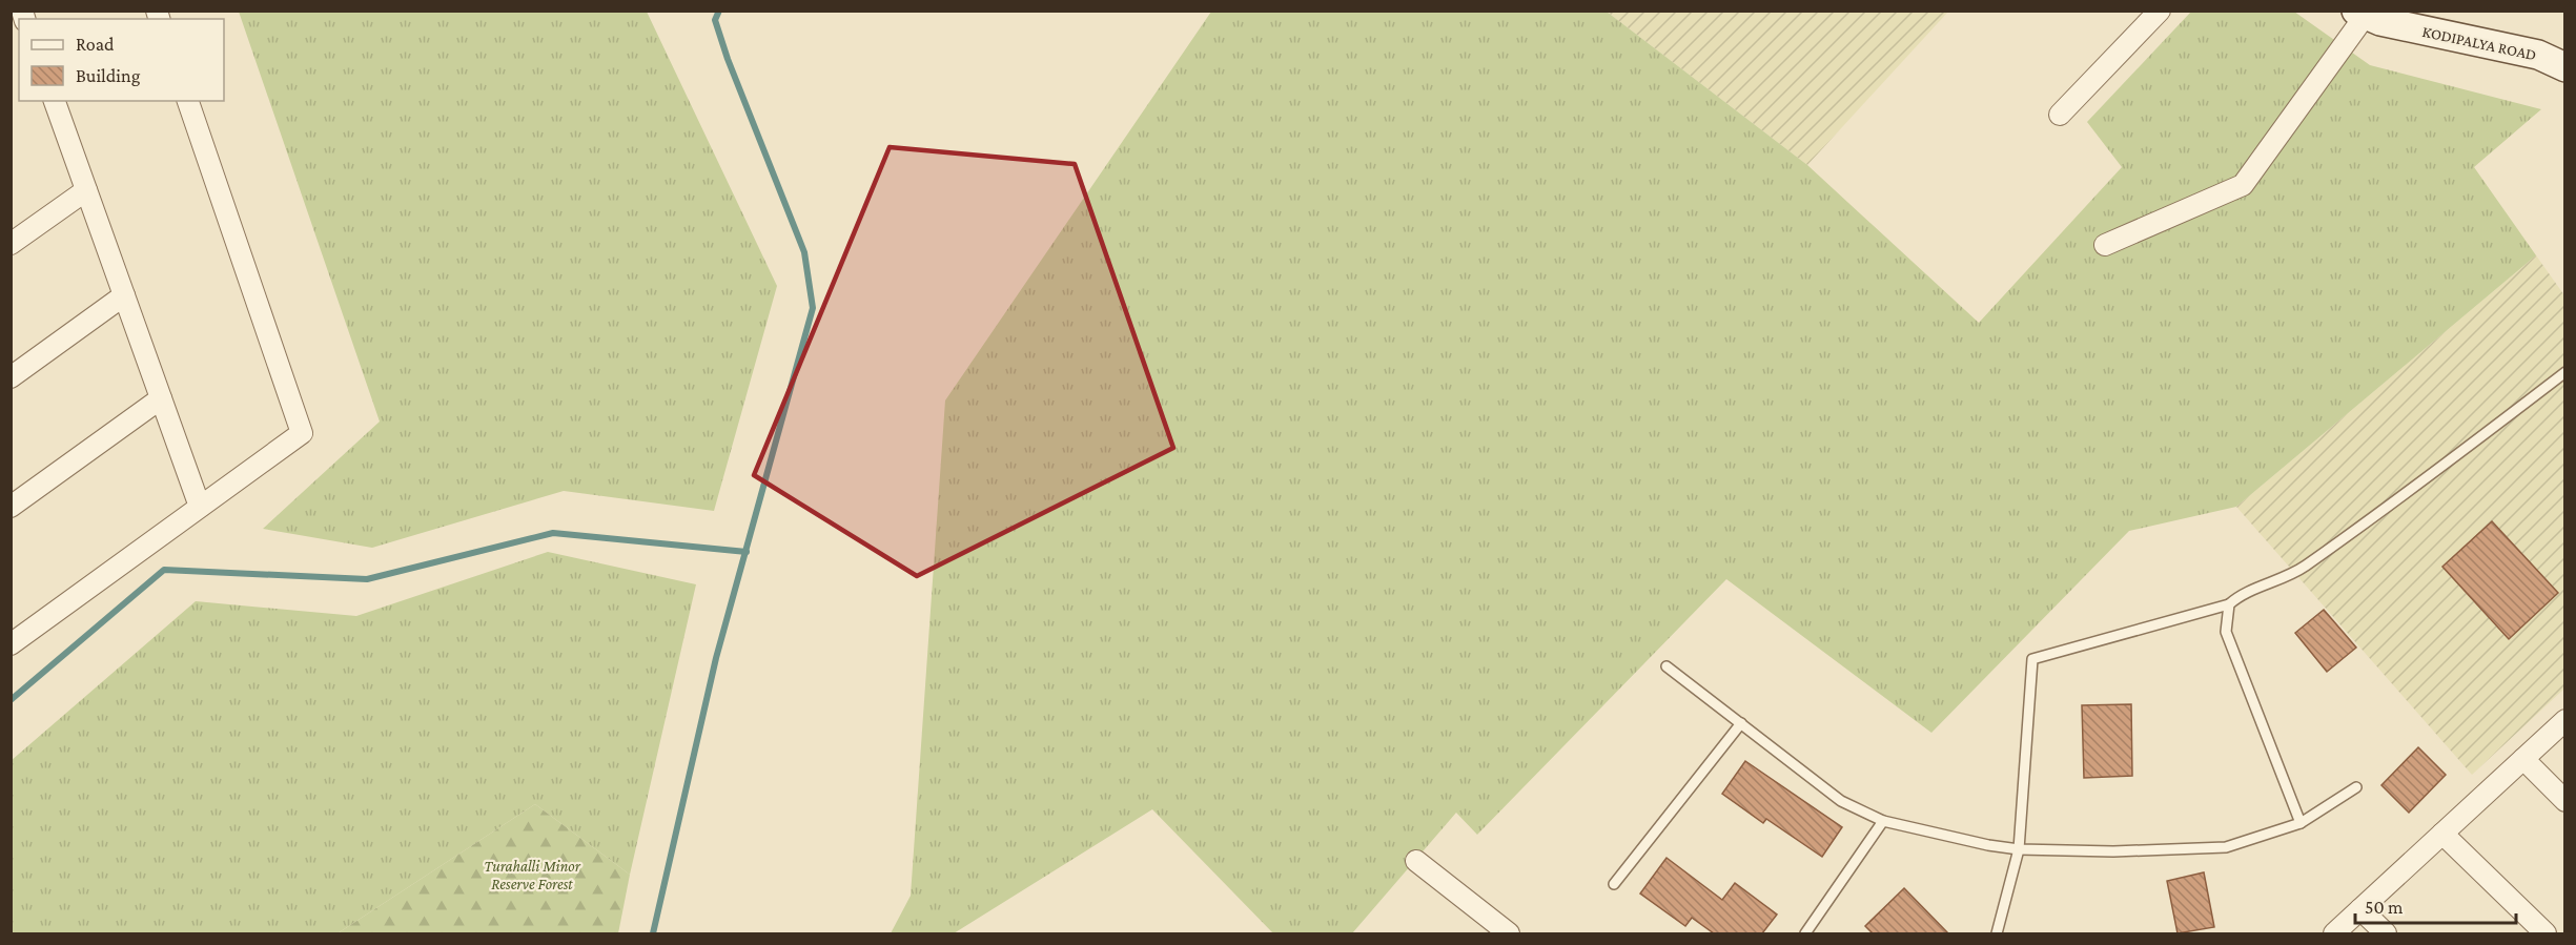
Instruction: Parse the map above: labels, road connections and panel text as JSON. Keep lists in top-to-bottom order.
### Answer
{
  "streets": {
    "main road": ["KODIPALYA ROAD"]
  },
  "parks": ["Turahalli Minor Reserve Forest"],
  "legend": ["Road", "Building"],
  "scale_bar": "50 m"
}
